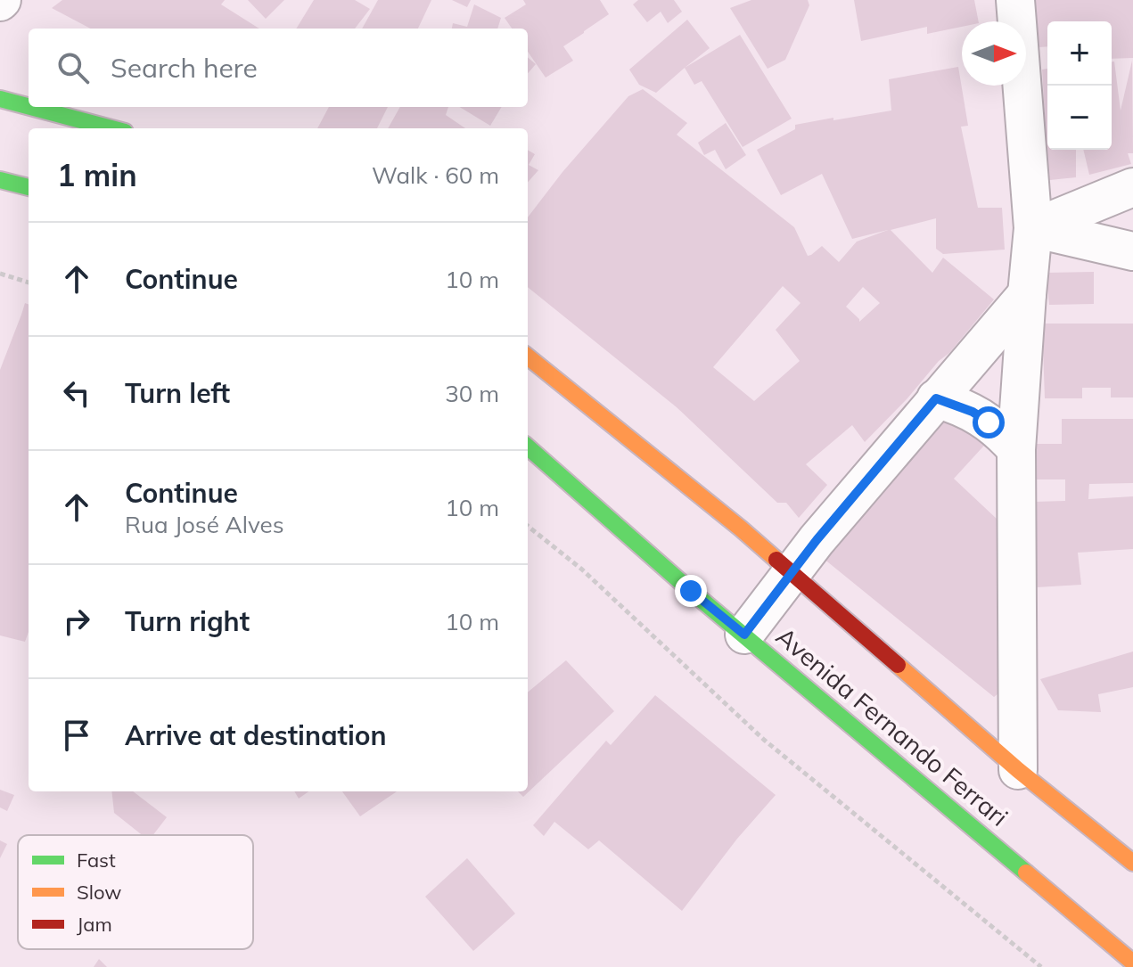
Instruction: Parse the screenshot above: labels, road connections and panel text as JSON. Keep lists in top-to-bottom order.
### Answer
{
  "streets": {
    "main road": ["Avenida Fernando Ferrari"]
  },
  "legend": ["Fast", "Slow", "Jam"],
  "north": "right",
  "page": {
    "map_buttons": ["+", "−"],
    "search": "Search here",
    "heading": ["1 min", "Walk · 60 m"],
    "list": [
      ["Continue", "10 m"],
      ["Turn left", "30 m"],
      ["Continue", "Rua José Alves", "10 m"],
      ["Turn right", "10 m"],
      "Arrive at destination"
    ]
  }
}
